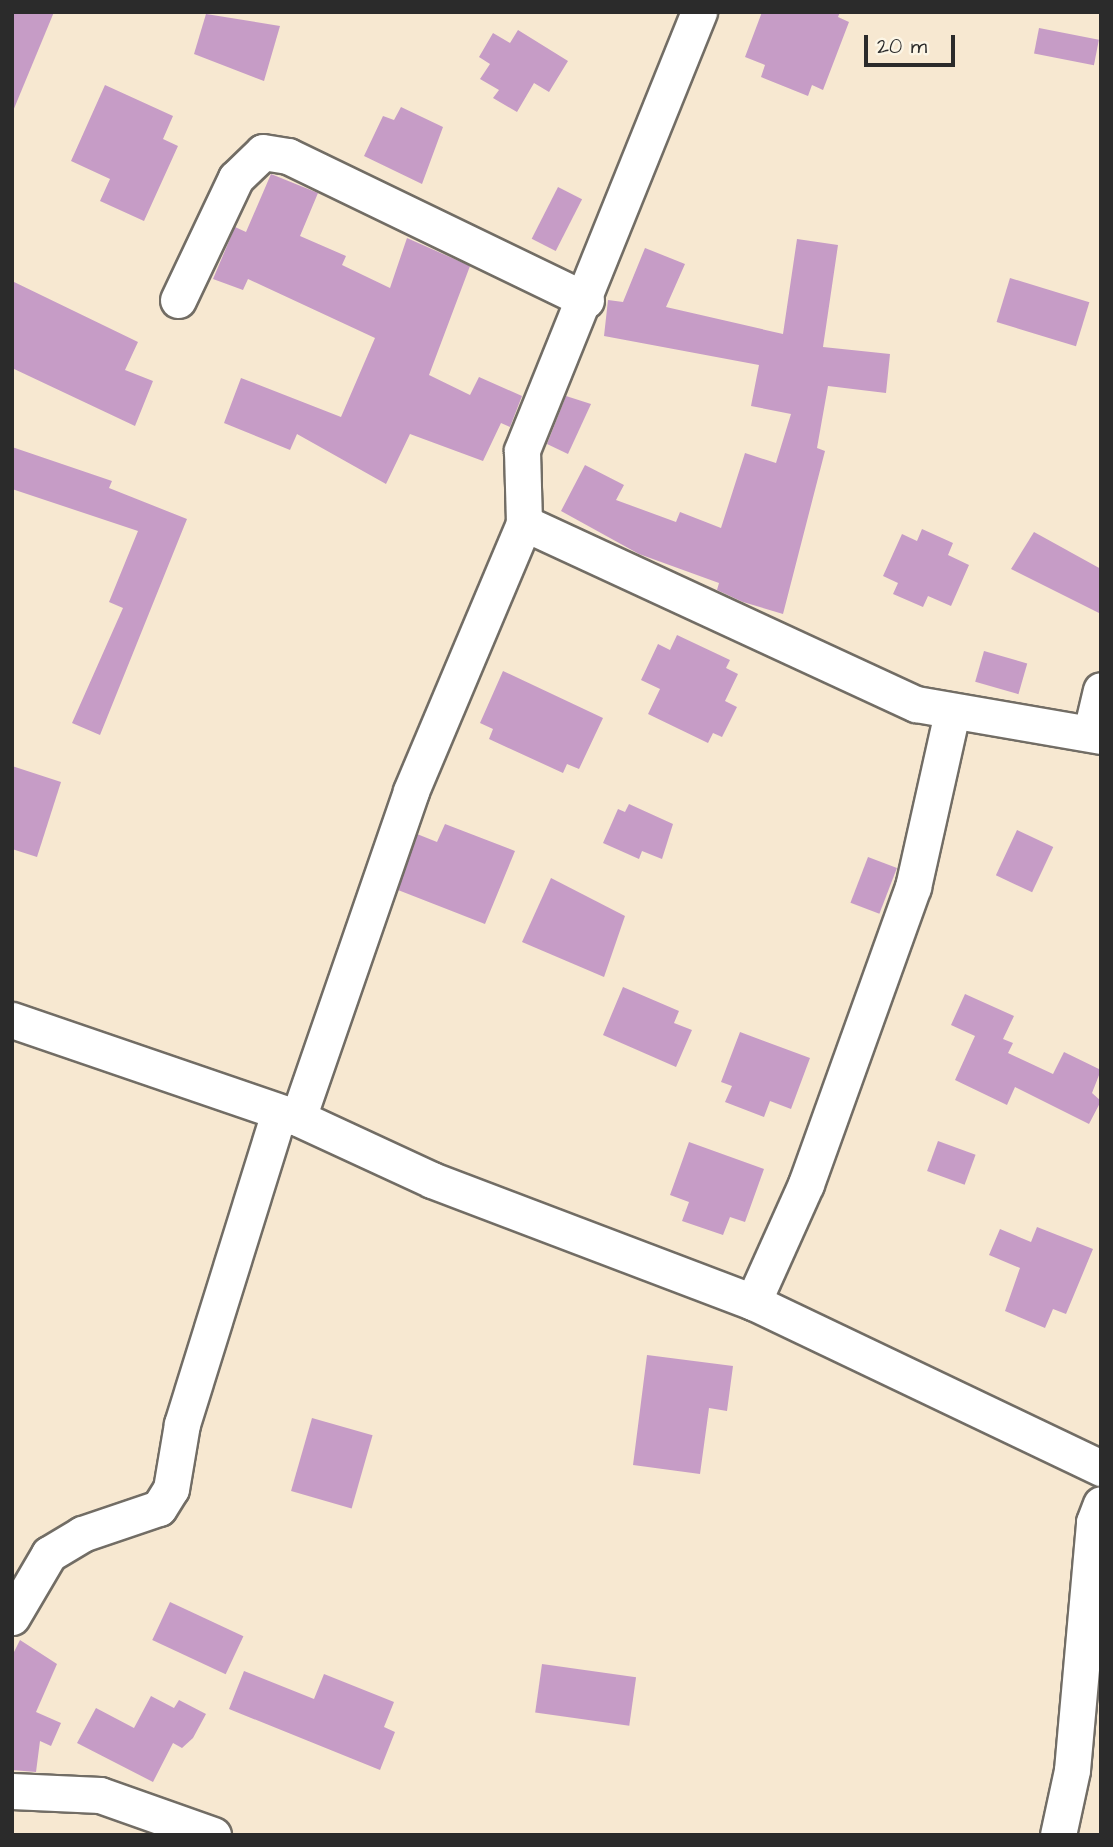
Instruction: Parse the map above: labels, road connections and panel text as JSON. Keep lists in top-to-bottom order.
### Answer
{
  "scale_bar": "20 m"
}
